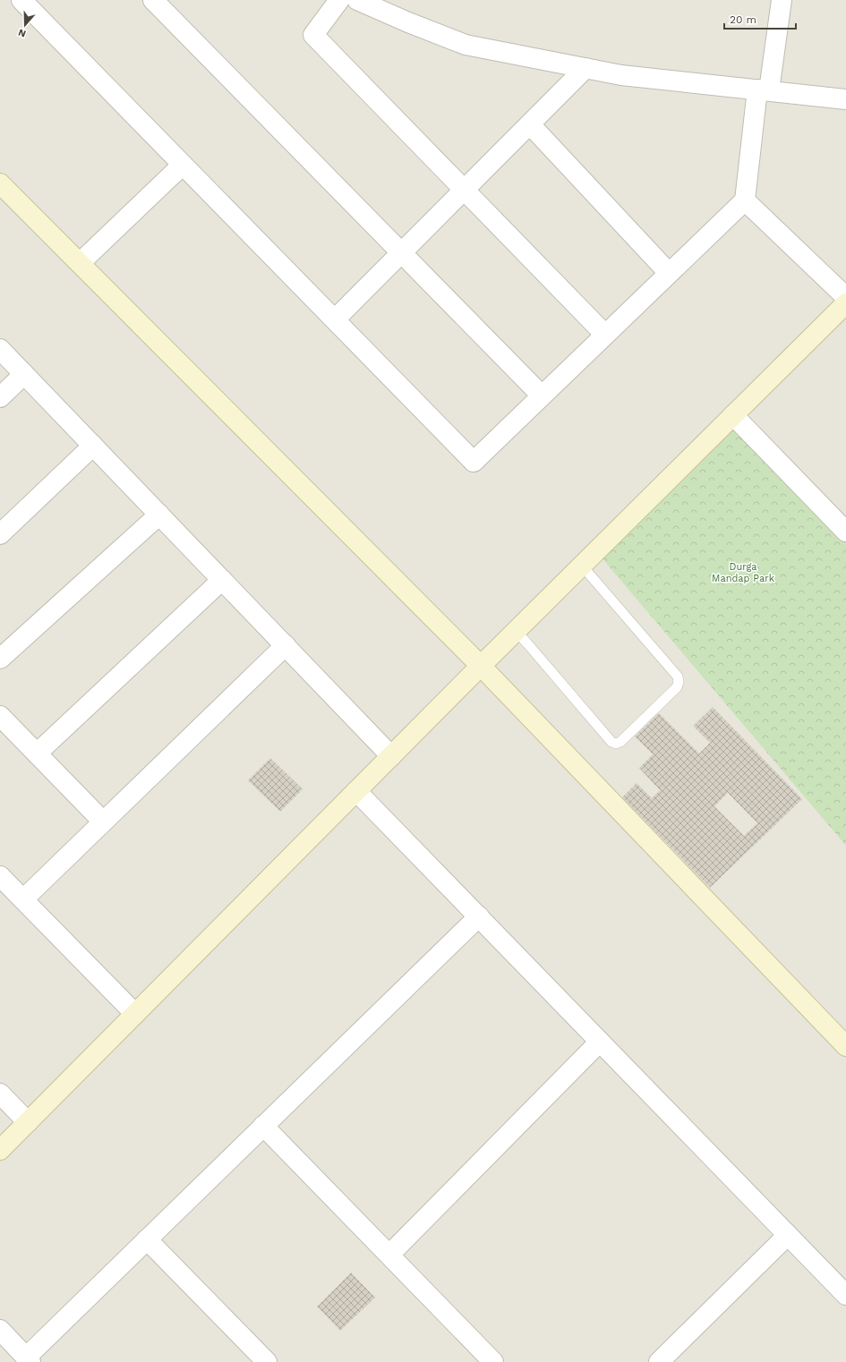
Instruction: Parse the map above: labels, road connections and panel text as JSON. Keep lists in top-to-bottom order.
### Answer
{
  "parks": ["Durga Mandap Park"],
  "scale_bar": "20 m",
  "north": "bottom"
}
